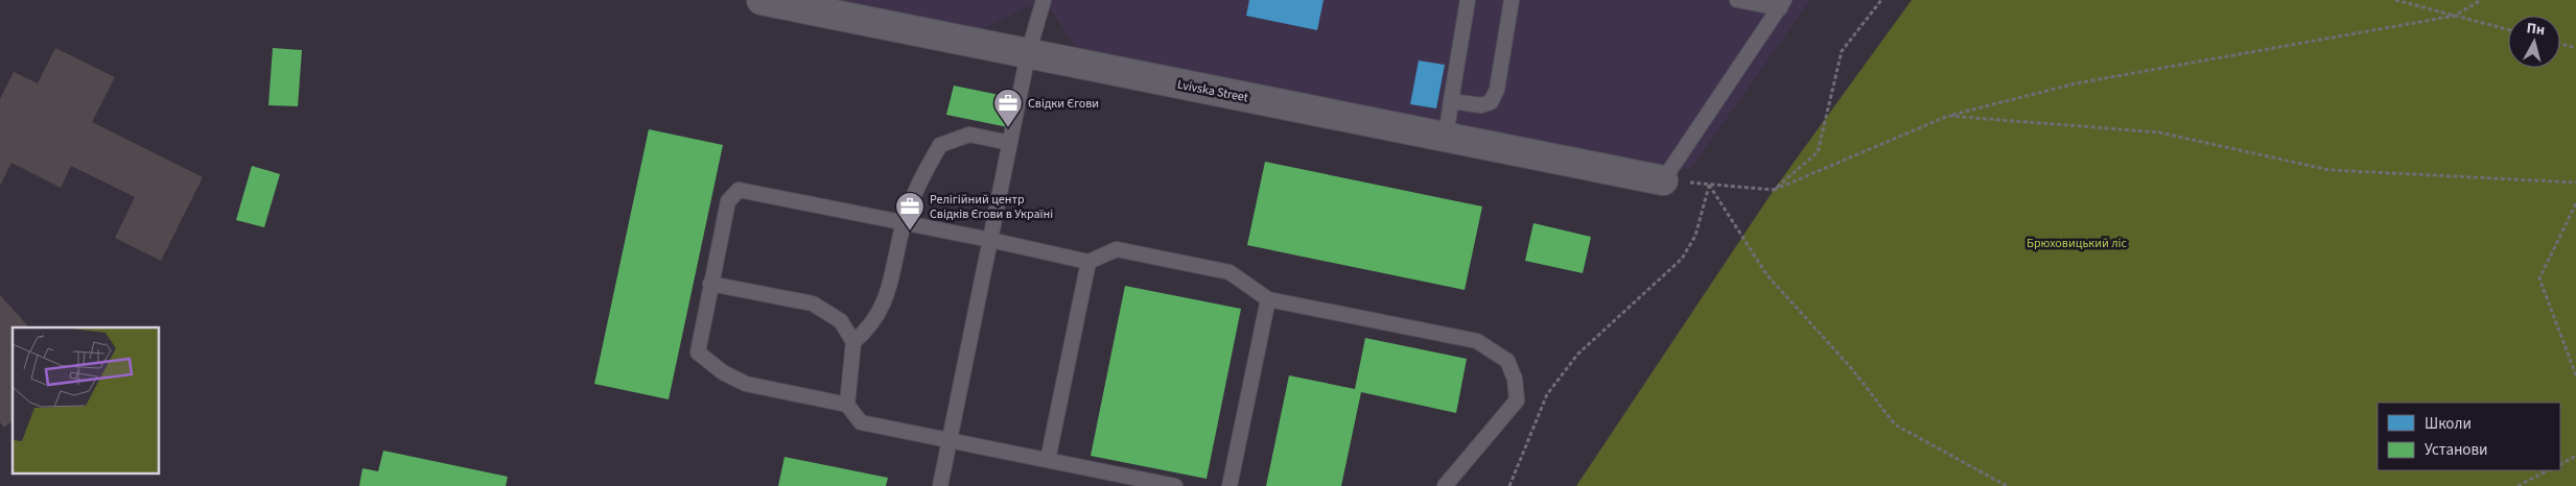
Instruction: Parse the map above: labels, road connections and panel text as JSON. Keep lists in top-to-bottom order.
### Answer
{
  "streets": {
    "street": ["Lvivska Street"]
  },
  "parks": ["Брюховицький ліс"],
  "places": {
    "office": ["Свідки Єгови", "Релігійний центр Свідків Єгови в Україні"]
  },
  "legend": ["Школи", "Установи"],
  "north": "top"
}
